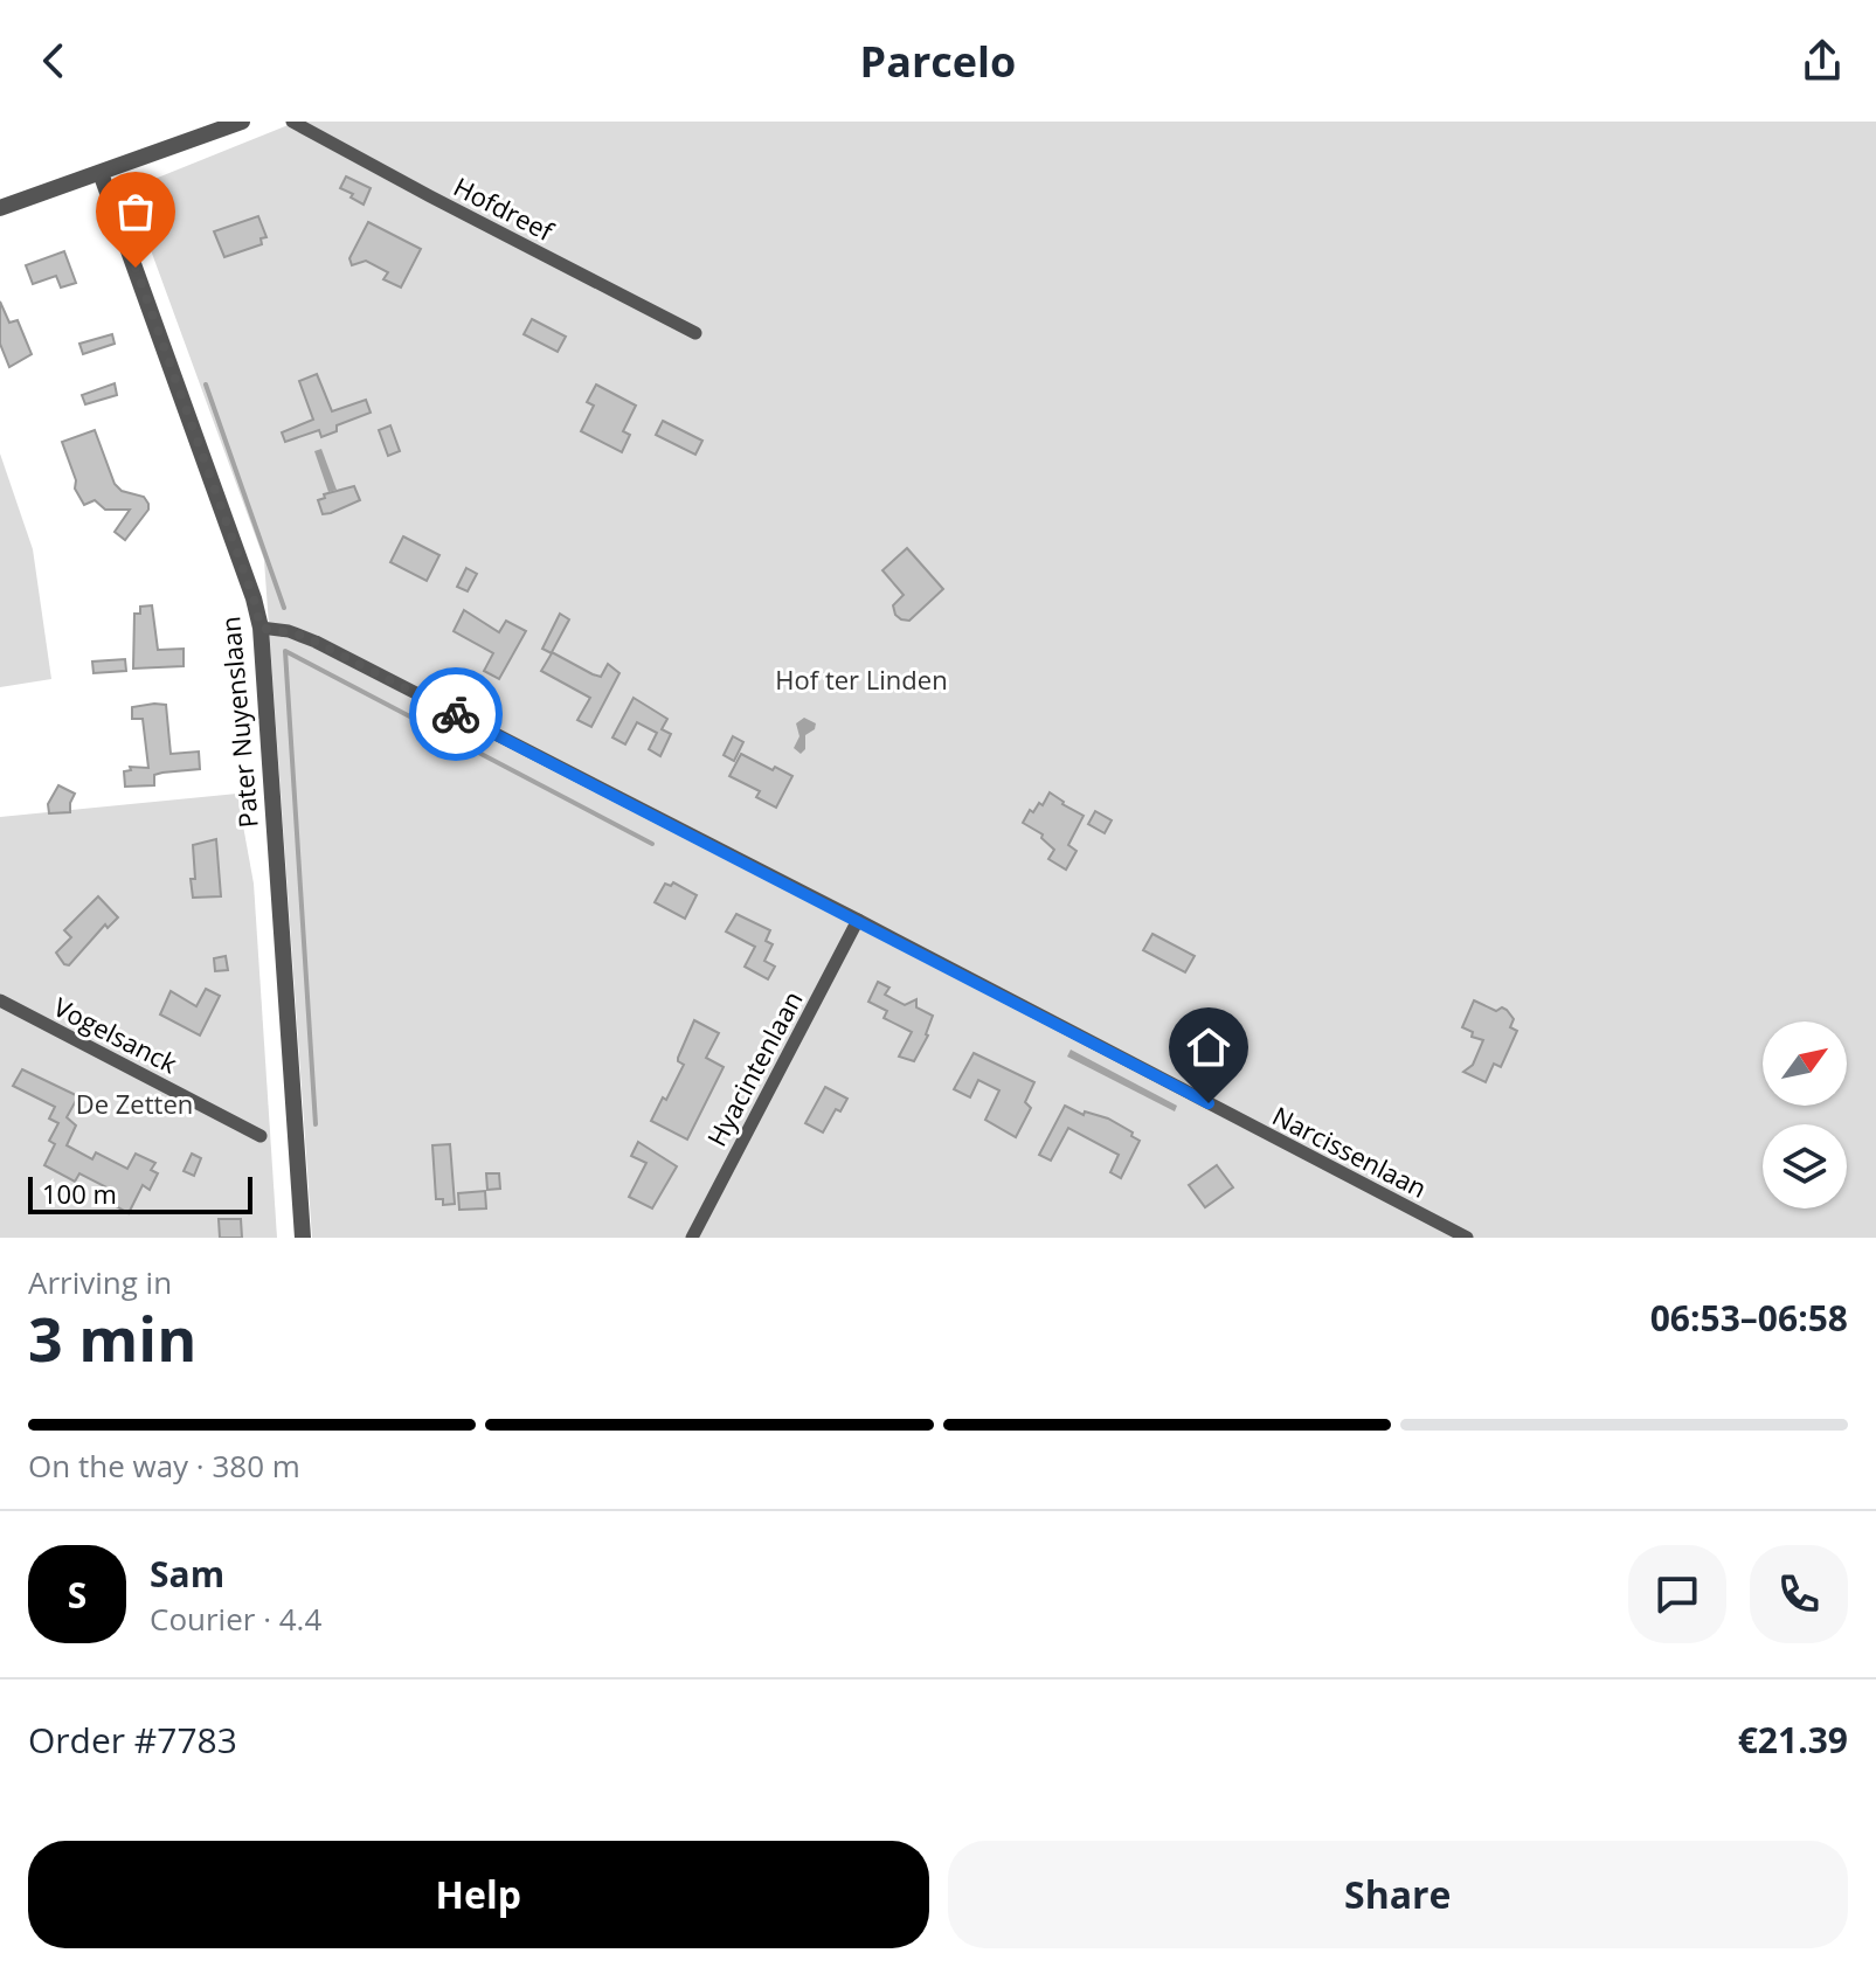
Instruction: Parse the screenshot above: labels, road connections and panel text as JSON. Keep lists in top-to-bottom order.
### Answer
{
  "streets": {
    "street": [
      "Hofdreef",
      "Pater Nuyenslaan",
      "Vogelsanck",
      "Hyacintenlaan",
      "Narcissenlaan"
    ]
  },
  "crossings": [
    ["Pater Nuyenslaan", "Narcissenlaan"],
    ["Hyacintenlaan", "Narcissenlaan"]
  ],
  "parks": ["Hof ter Linden", "De Zetten"],
  "scale_bar": "100 m",
  "north": "top right",
  "page": {
    "header": "Parcelo",
    "scale": "100 m",
    "heading": ["3 min", "Arriving in", "06:53–06:58"],
    "panel": [
      "Sam",
      "Courier · 4.4",
      "Order #7783",
      "€21.39"
    ],
    "bar": "On the way · 380 m",
    "round": "S",
    "buttons": ["Help", "Share"]
  }
}
